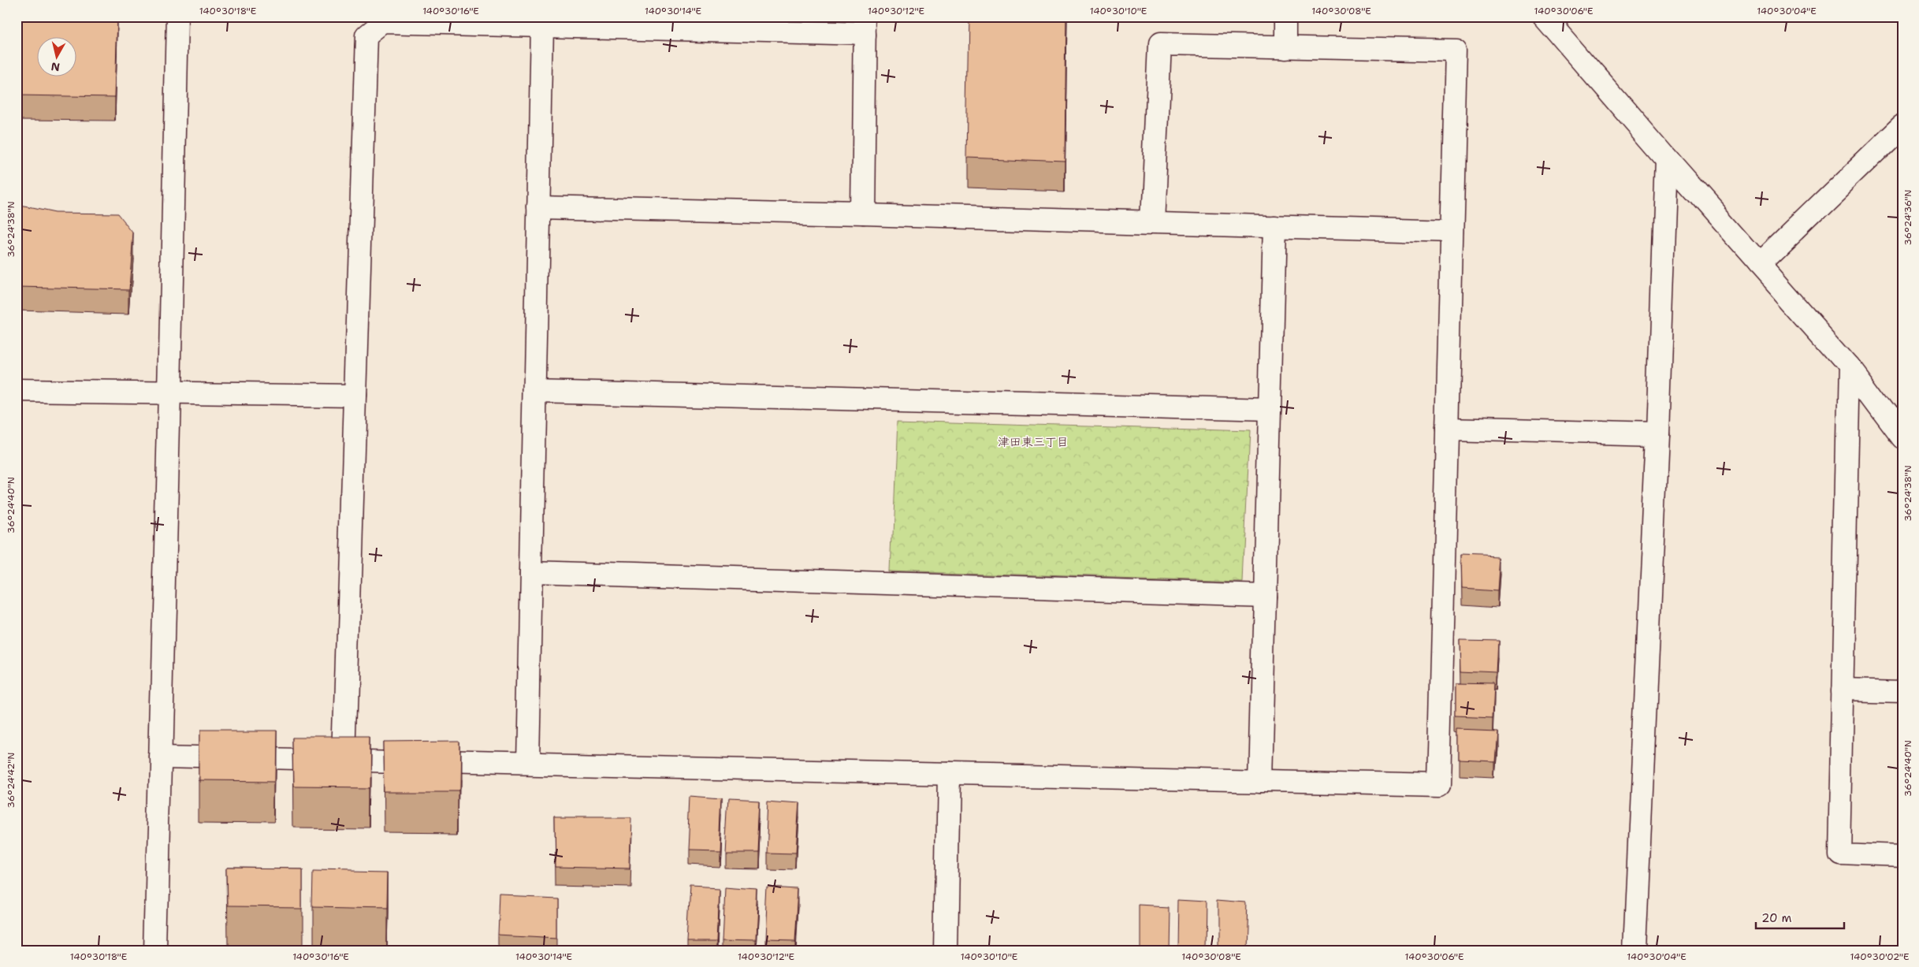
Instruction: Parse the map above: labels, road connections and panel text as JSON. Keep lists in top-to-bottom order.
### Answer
{
  "districts": ["津田東三丁目"],
  "scale_bar": "20 m",
  "north": "bottom",
  "coordinates": [
    "140°30'18\"E",
    "140°30'16\"E",
    "140°30'14\"E",
    "140°30'12\"E",
    "140°30'10\"E",
    "140°30'08\"E",
    "140°30'06\"E",
    "140°30'04\"E",
    "36°24'36\"N",
    "36°24'38\"N",
    "36°24'40\"N",
    "36°24'42\"N",
    "140°30'02\"E"
  ]
}
